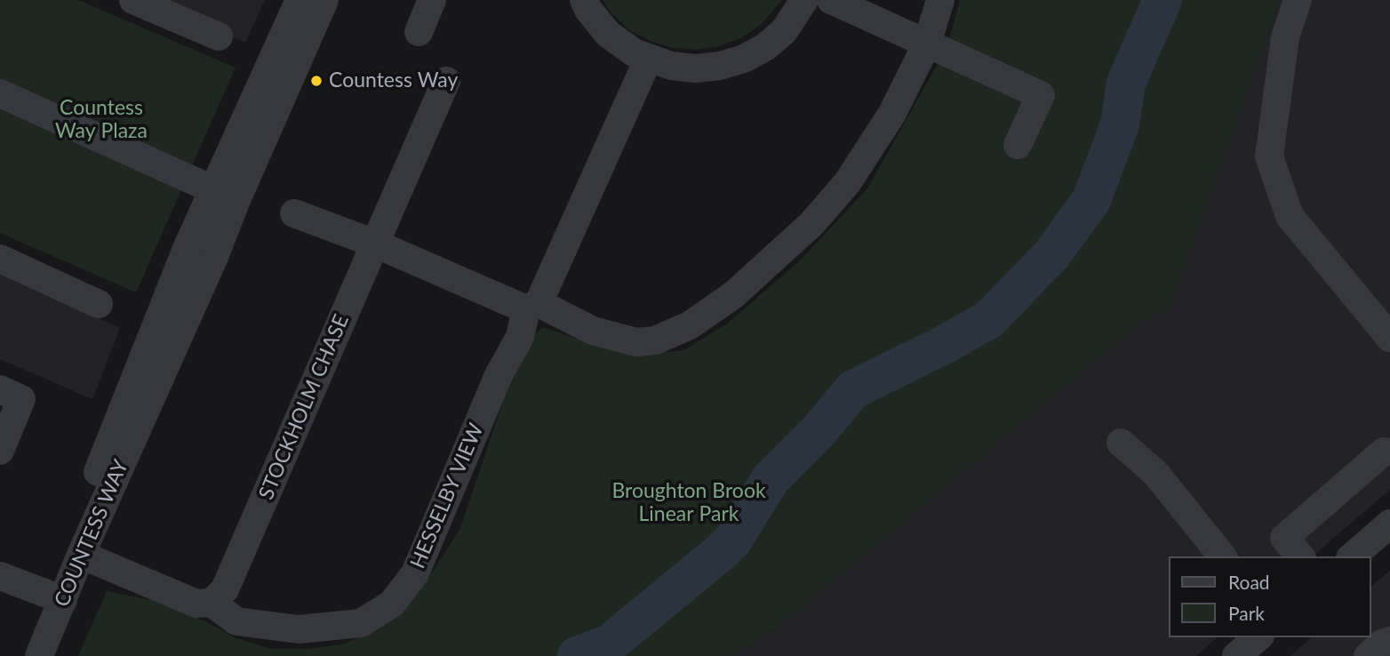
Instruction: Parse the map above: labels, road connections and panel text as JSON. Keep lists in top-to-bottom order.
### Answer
{
  "streets": {
    "street": ["STOCKHOLM CHASE", "HESSELBY VIEW", "COUNTESS WAY"]
  },
  "crossings": [
    ["STOCKHOLM CHASE", "HESSELBY VIEW"]
  ],
  "parks": ["Countess Way Plaza", "Broughton Brook Linear Park"],
  "places": ["Countess Way"],
  "legend": ["Road", "Park"]
}
